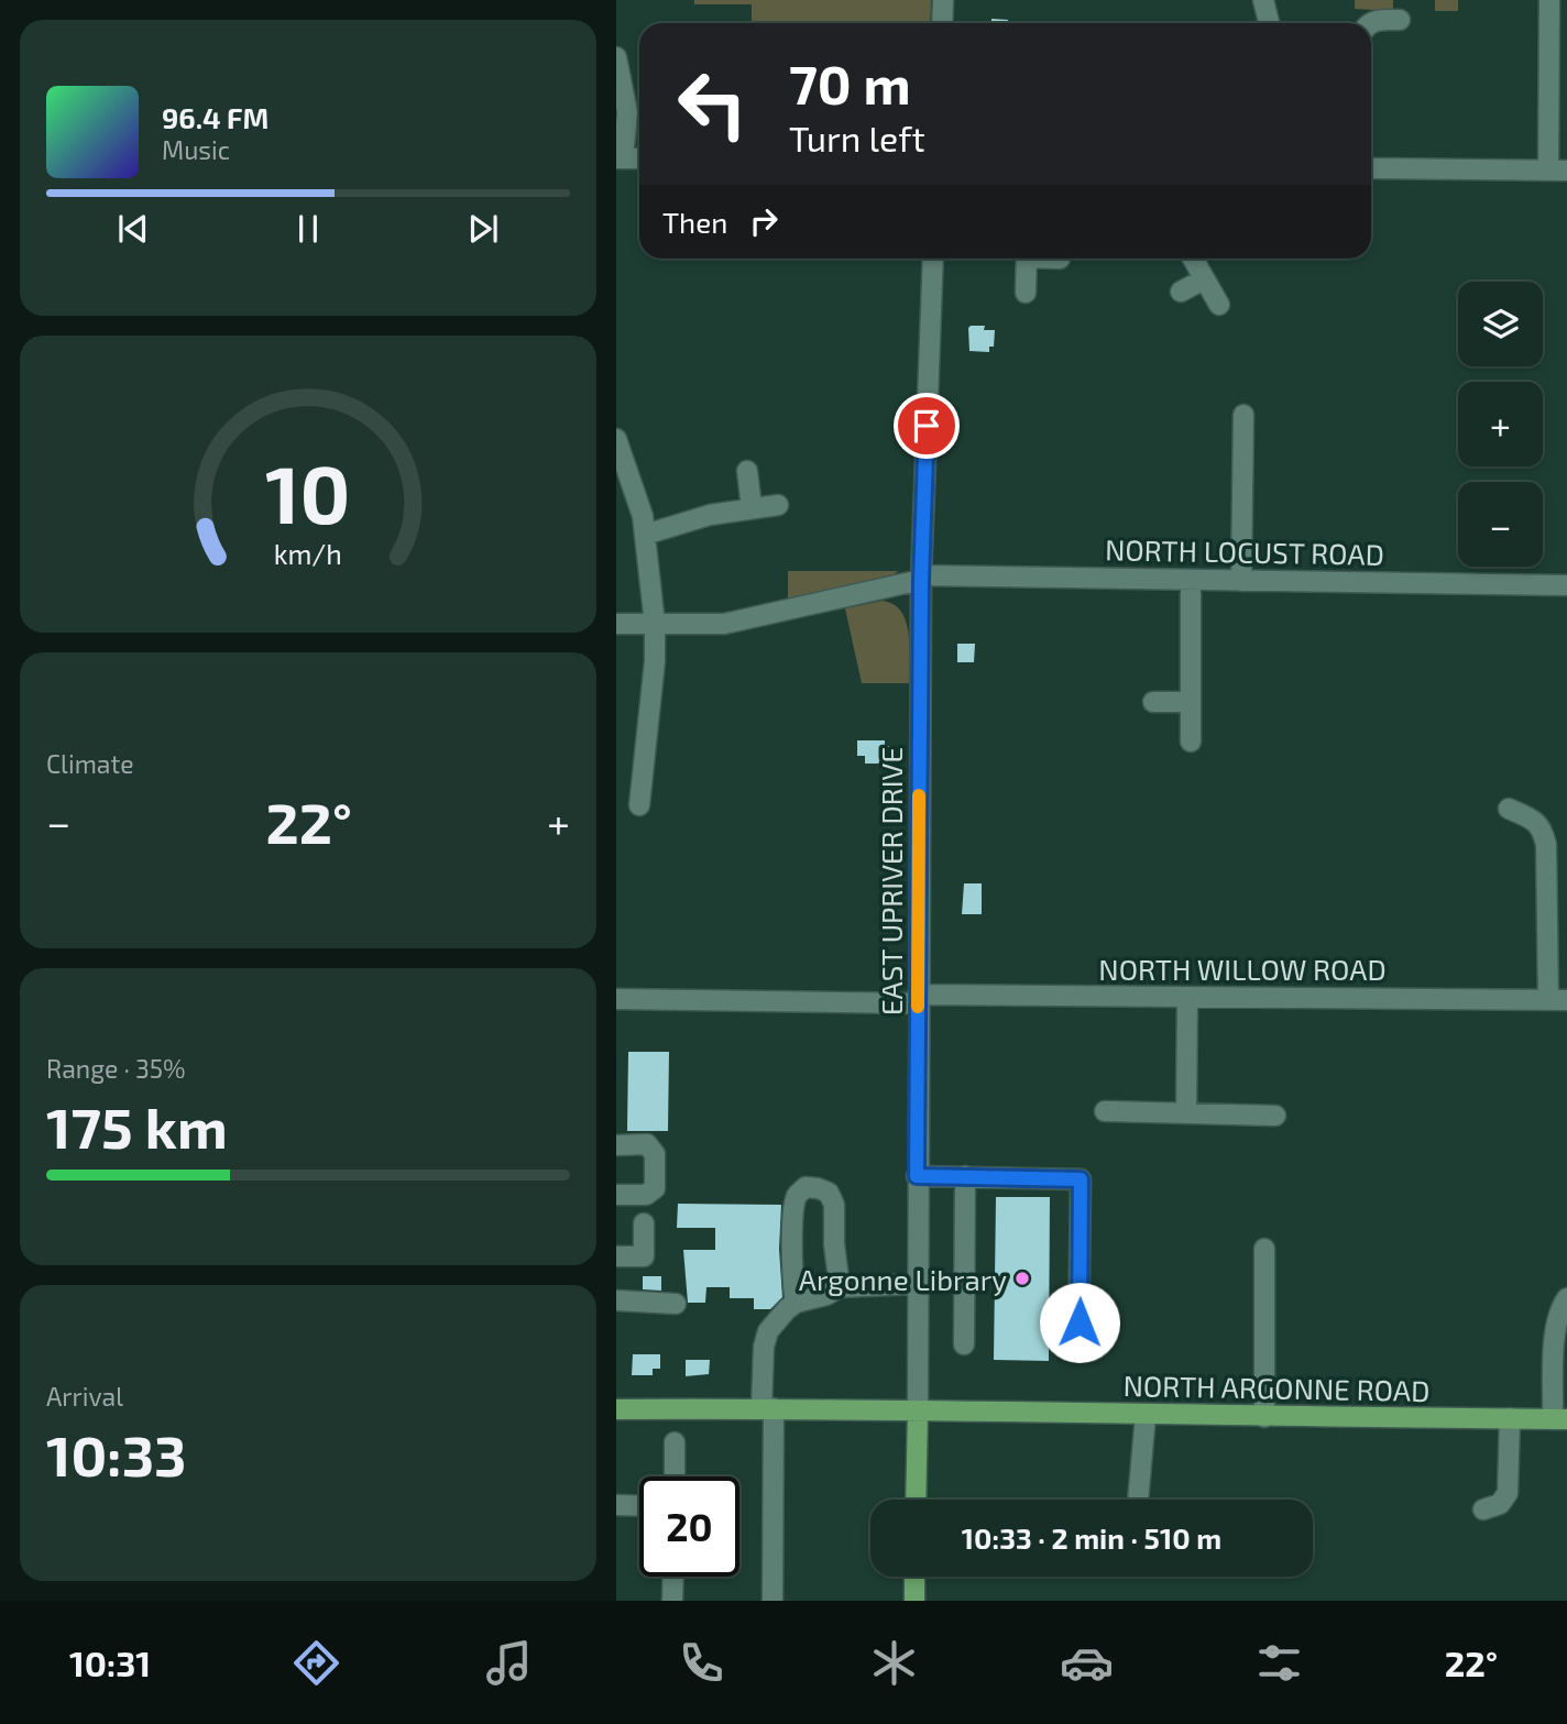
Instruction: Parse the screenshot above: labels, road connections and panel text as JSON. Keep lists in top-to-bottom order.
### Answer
{
  "streets": {
    "main road": ["EAST UPRIVER DRIVE", "NORTH ARGONNE ROAD"],
    "street": ["NORTH LOCUST ROAD", "NORTH WILLOW ROAD"]
  },
  "crossings": [
    ["NORTH LOCUST ROAD", "EAST UPRIVER DRIVE"],
    ["EAST UPRIVER DRIVE", "NORTH WILLOW ROAD"],
    ["EAST UPRIVER DRIVE", "NORTH ARGONNE ROAD"]
  ],
  "places": ["Argonne Library"],
  "page": {
    "turn": ["70 m", "Turn left"],
    "song": ["96.4 FM", "Music"],
    "then": "Then",
    "map_buttons": ["+", "−"],
    "tile": [
      "Climate",
      ["Range · 35%", "175 km"],
      ["Arrival", "10:33"]
    ],
    "heat": ["−", "22°", "+"],
    "limit": "20",
    "trip": "10:33 · 2 min · 510 m",
    "tabs": ["10:31", "22°"],
    "gauge": ["10", "km/h"]
  }
}
